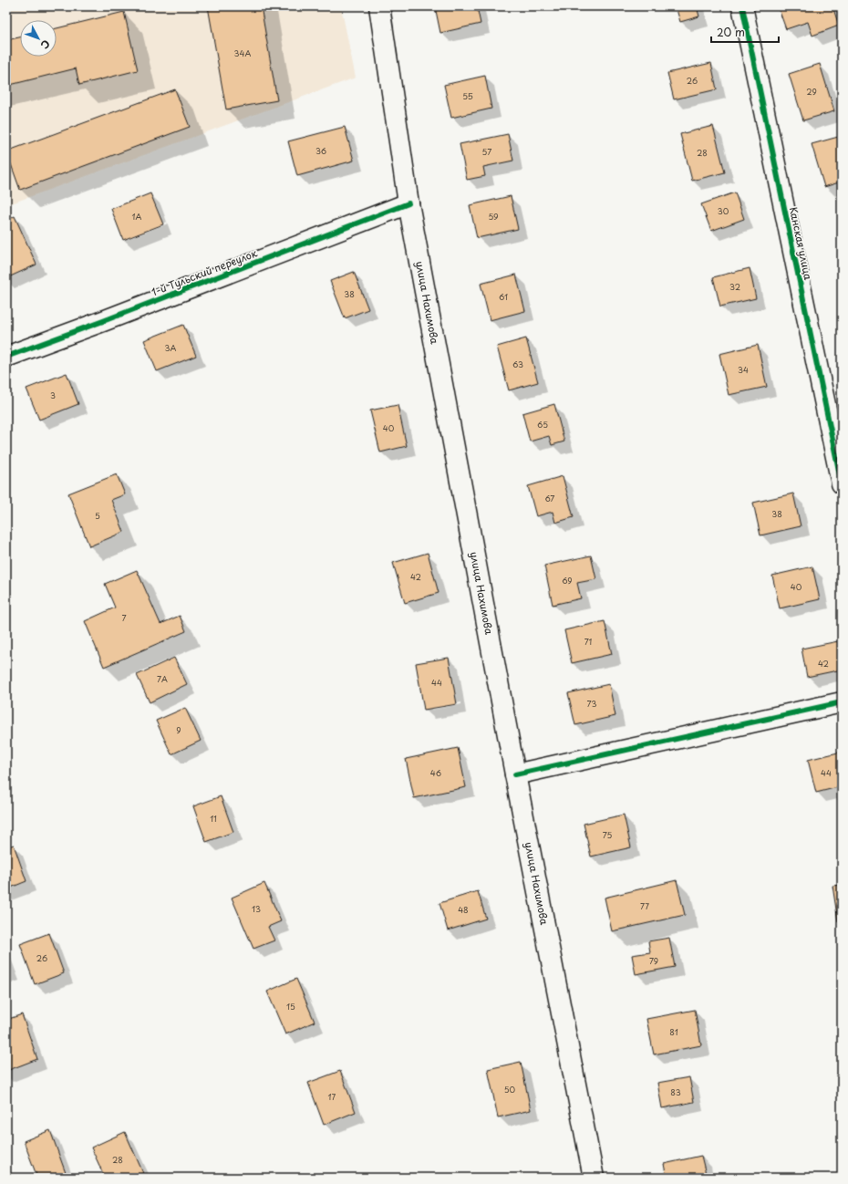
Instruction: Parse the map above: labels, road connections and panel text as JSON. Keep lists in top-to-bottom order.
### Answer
{
  "streets": {
    "street": ["Канская улица", "1-й Тульский переулок", "улица Нахимова"]
  },
  "crossings": [
    ["1-й Тульский переулок", "улица Нахимова"]
  ],
  "house_numbers": [
    "34А",
    "26",
    "29",
    "55",
    "36",
    "57",
    "28",
    "30",
    "1А",
    "59",
    "32",
    "38",
    "61",
    "3А",
    "63",
    "34",
    "3",
    "65",
    "40",
    "67",
    "38",
    "5",
    "42",
    "69",
    "40",
    "7",
    "71",
    "42",
    "7А",
    "44",
    "73",
    "9",
    "46",
    "44",
    "11",
    "75",
    "77",
    "13",
    "48",
    "26",
    "79",
    "15",
    "81",
    "50",
    "83",
    "17",
    "28"
  ],
  "scale_bar": "20 m",
  "north": "bottom right"
}
